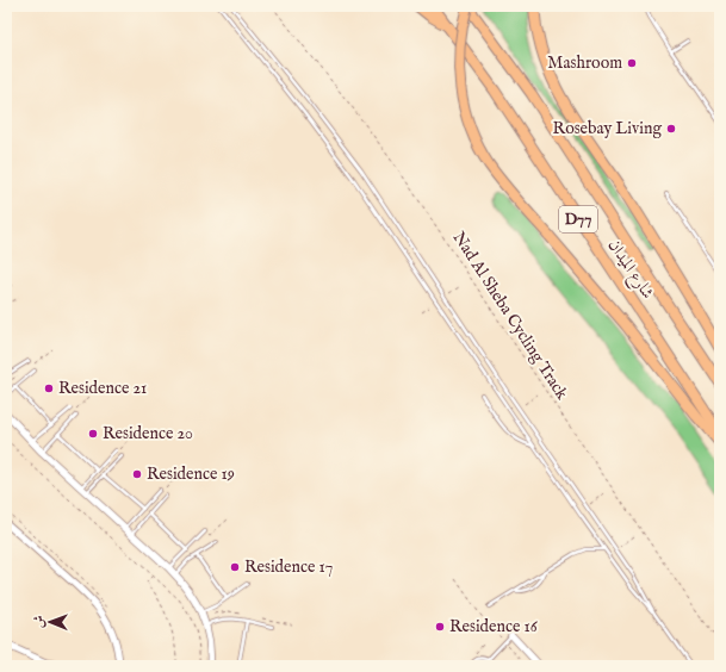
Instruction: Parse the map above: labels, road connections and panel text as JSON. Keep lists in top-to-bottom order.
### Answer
{
  "streets": {
    "main road": ["D77", "شارع الميدان"],
    "path": ["Nad Al Sheba Cycling Track"]
  },
  "places": [
    "Mashroom",
    "Rosebay Living",
    "Residence 21",
    "Residence 20",
    "Residence 19",
    "Residence 17",
    "Residence 16"
  ],
  "north": "left"
}
